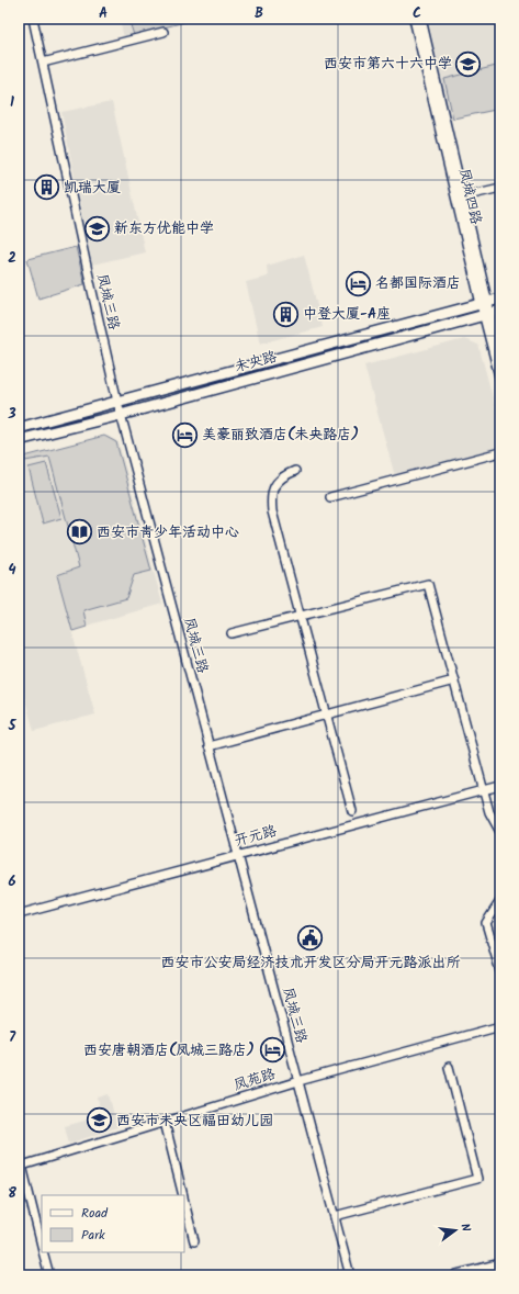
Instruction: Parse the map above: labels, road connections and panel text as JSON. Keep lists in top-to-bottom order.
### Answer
{
  "streets": {
    "main road": ["未央路"],
    "street": [
      "凤城四路",
      "凤城三路",
      "开元路",
      "凤苑路"
    ]
  },
  "crossings": [
    ["凤城四路", "未央路"],
    ["凤城三路", "未央路"],
    ["凤城三路", "开元路"],
    ["凤城三路", "凤苑路"]
  ],
  "places": {
    "school or university": ["西安市第六十六中学", "新东方优能中学", "西安市未央区福田幼儿园"],
    "building": ["凯瑞大厦", "中登大厦-A座"],
    "hotel": ["名都国际酒店", "美豪丽致酒店(未央路店)", "西安唐朝酒店(凤城三路店)"],
    "library": ["西安市青少年活动中心"],
    "public building": ["西安市公安局经济技术开发区分局开元路派出所"]
  },
  "legend": ["Road", "Park"],
  "north": "right",
  "grid": {
    "columns": ["A", "B", "C"],
    "rows": [
      "1",
      "2",
      "3",
      "4",
      "5",
      "6",
      "7",
      "8"
    ]
  }
}
